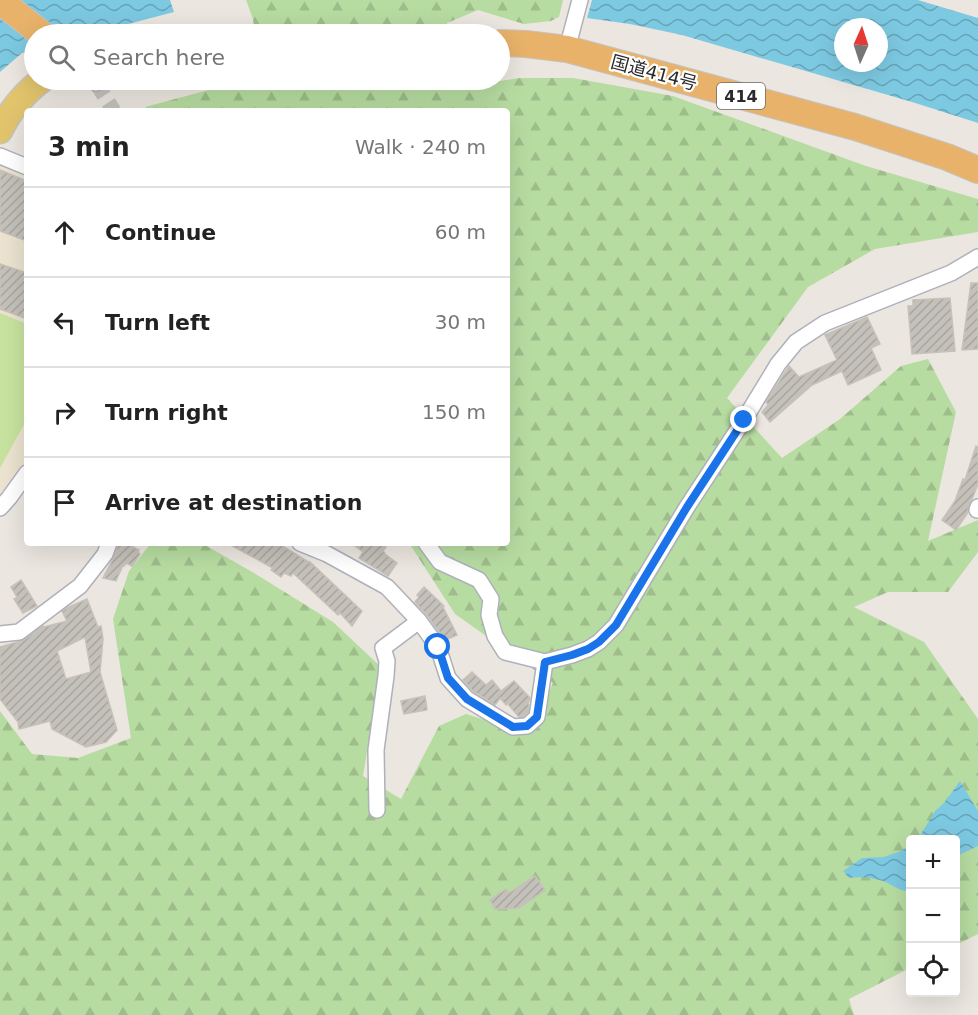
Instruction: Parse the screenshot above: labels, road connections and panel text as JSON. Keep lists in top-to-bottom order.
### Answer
{
  "streets": {
    "highway": ["国道414号", "414"]
  },
  "north": "top",
  "page": {
    "search": "Search here",
    "heading": ["3 min", "Walk · 240 m"],
    "list": [
      ["Continue", "60 m"],
      ["Turn left", "30 m"],
      ["Turn right", "150 m"],
      "Arrive at destination"
    ],
    "map_buttons": ["+", "−"]
  }
}
